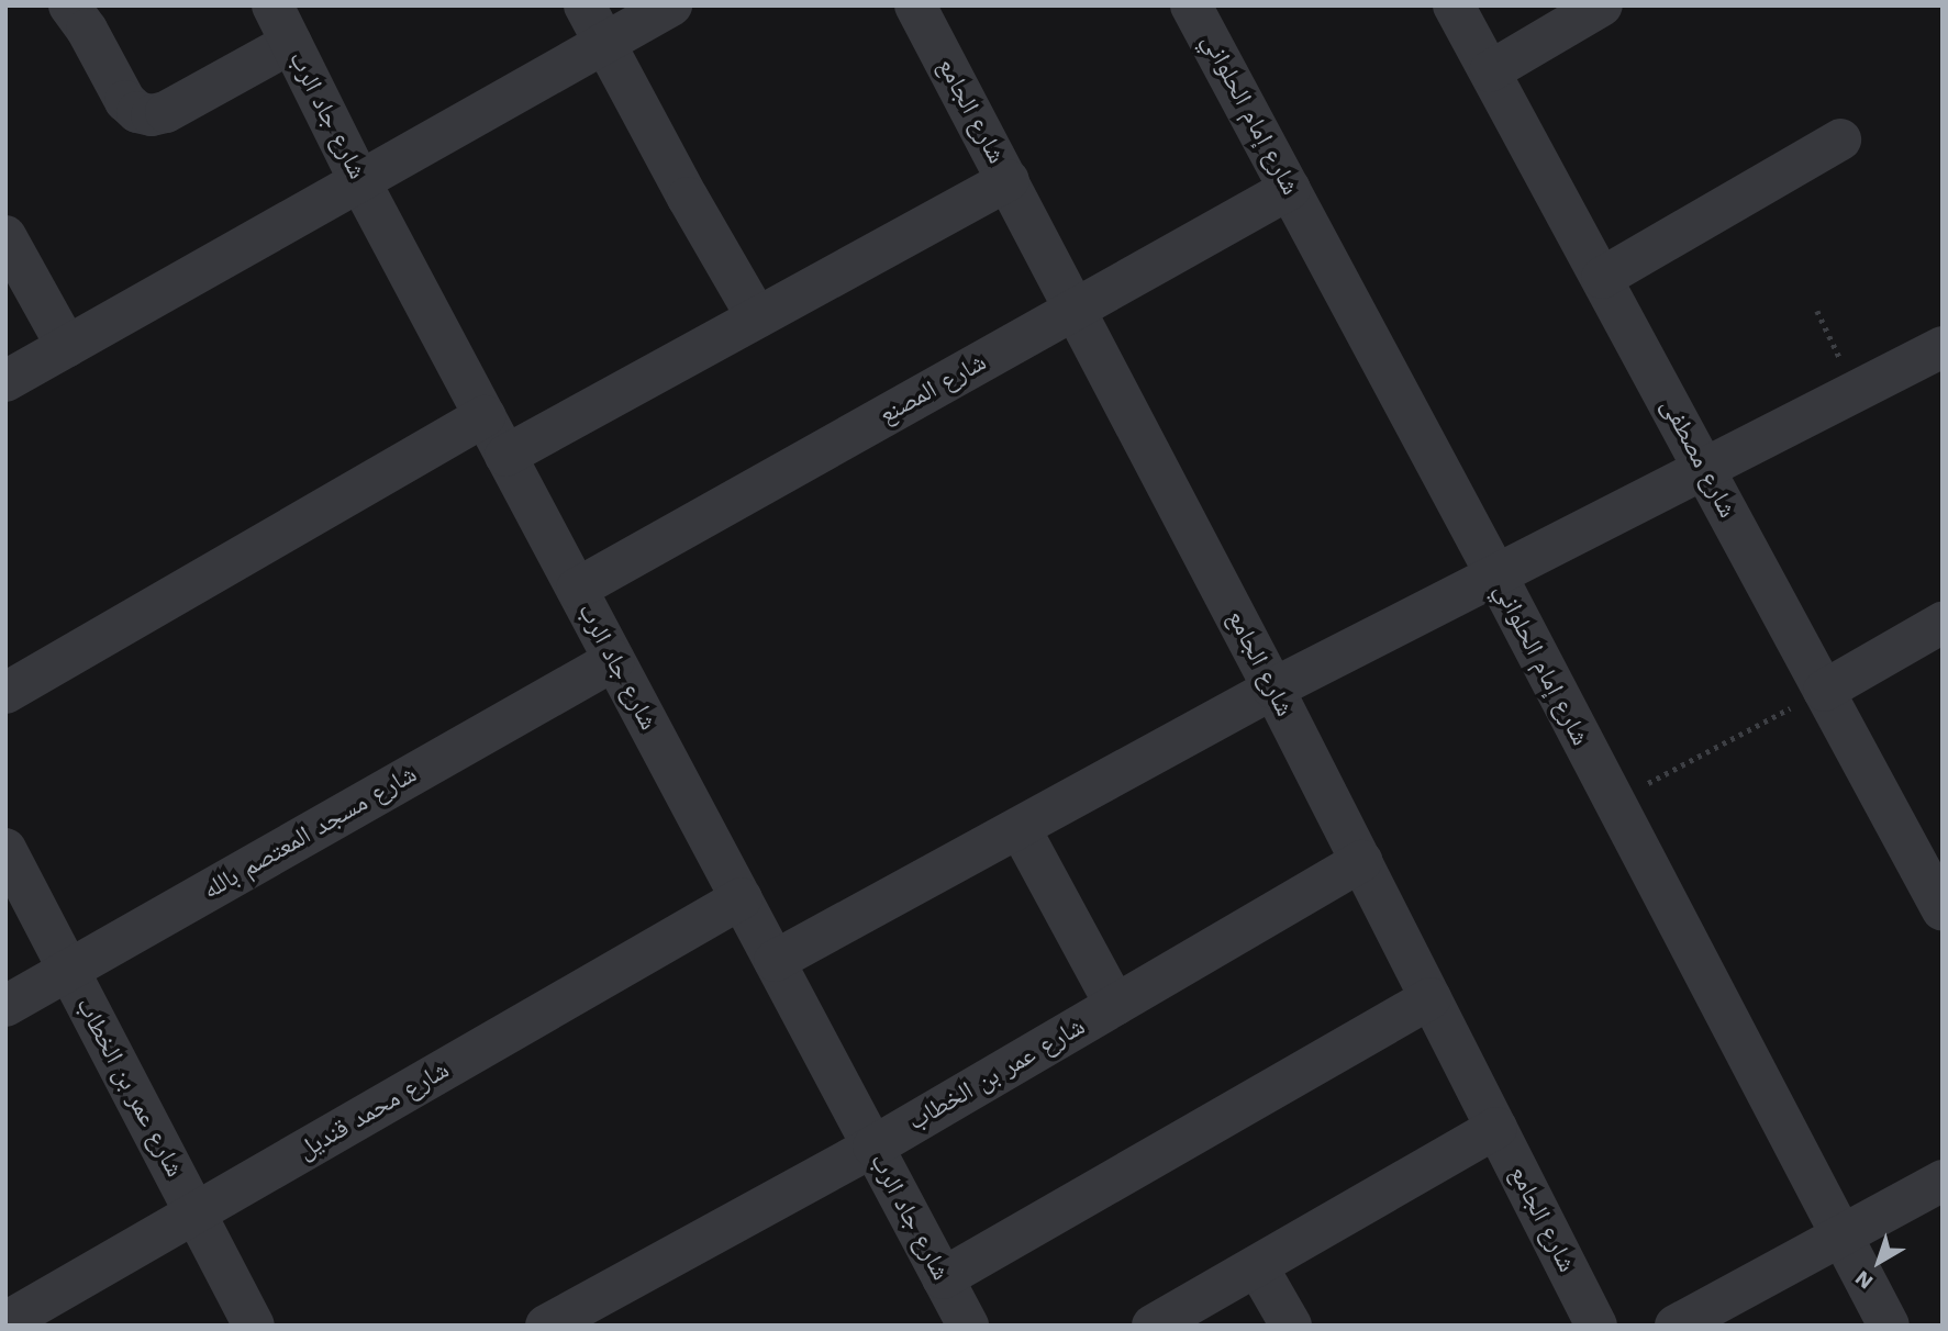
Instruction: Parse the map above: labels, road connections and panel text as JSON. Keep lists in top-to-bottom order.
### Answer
{
  "streets": {
    "street": [
      "شارع الجامع",
      "شارع إمام الحلواني",
      "شارع جاد الرب",
      "شارع المصنع",
      "شارع مصطفى",
      "شارع مسجد المعتصم بالله",
      "شارع عمر بن الخطاب",
      "شارع محمد قنديل"
    ]
  },
  "crossings": [
    ["شارع الجامع", "شارع المصنع"],
    ["شارع الجامع", "شارع عمر بن الخطاب"],
    ["شارع إمام الحلواني", "شارع المصنع"],
    ["شارع جاد الرب", "شارع المصنع"],
    ["شارع جاد الرب", "شارع مسجد المعتصم بالله"],
    ["شارع جاد الرب", "شارع عمر بن الخطاب"],
    ["شارع جاد الرب", "شارع محمد قنديل"],
    ["شارع مسجد المعتصم بالله", "شارع عمر بن الخطاب"],
    ["شارع عمر بن الخطاب", "شارع محمد قنديل"]
  ],
  "north": "bottom left"
}
